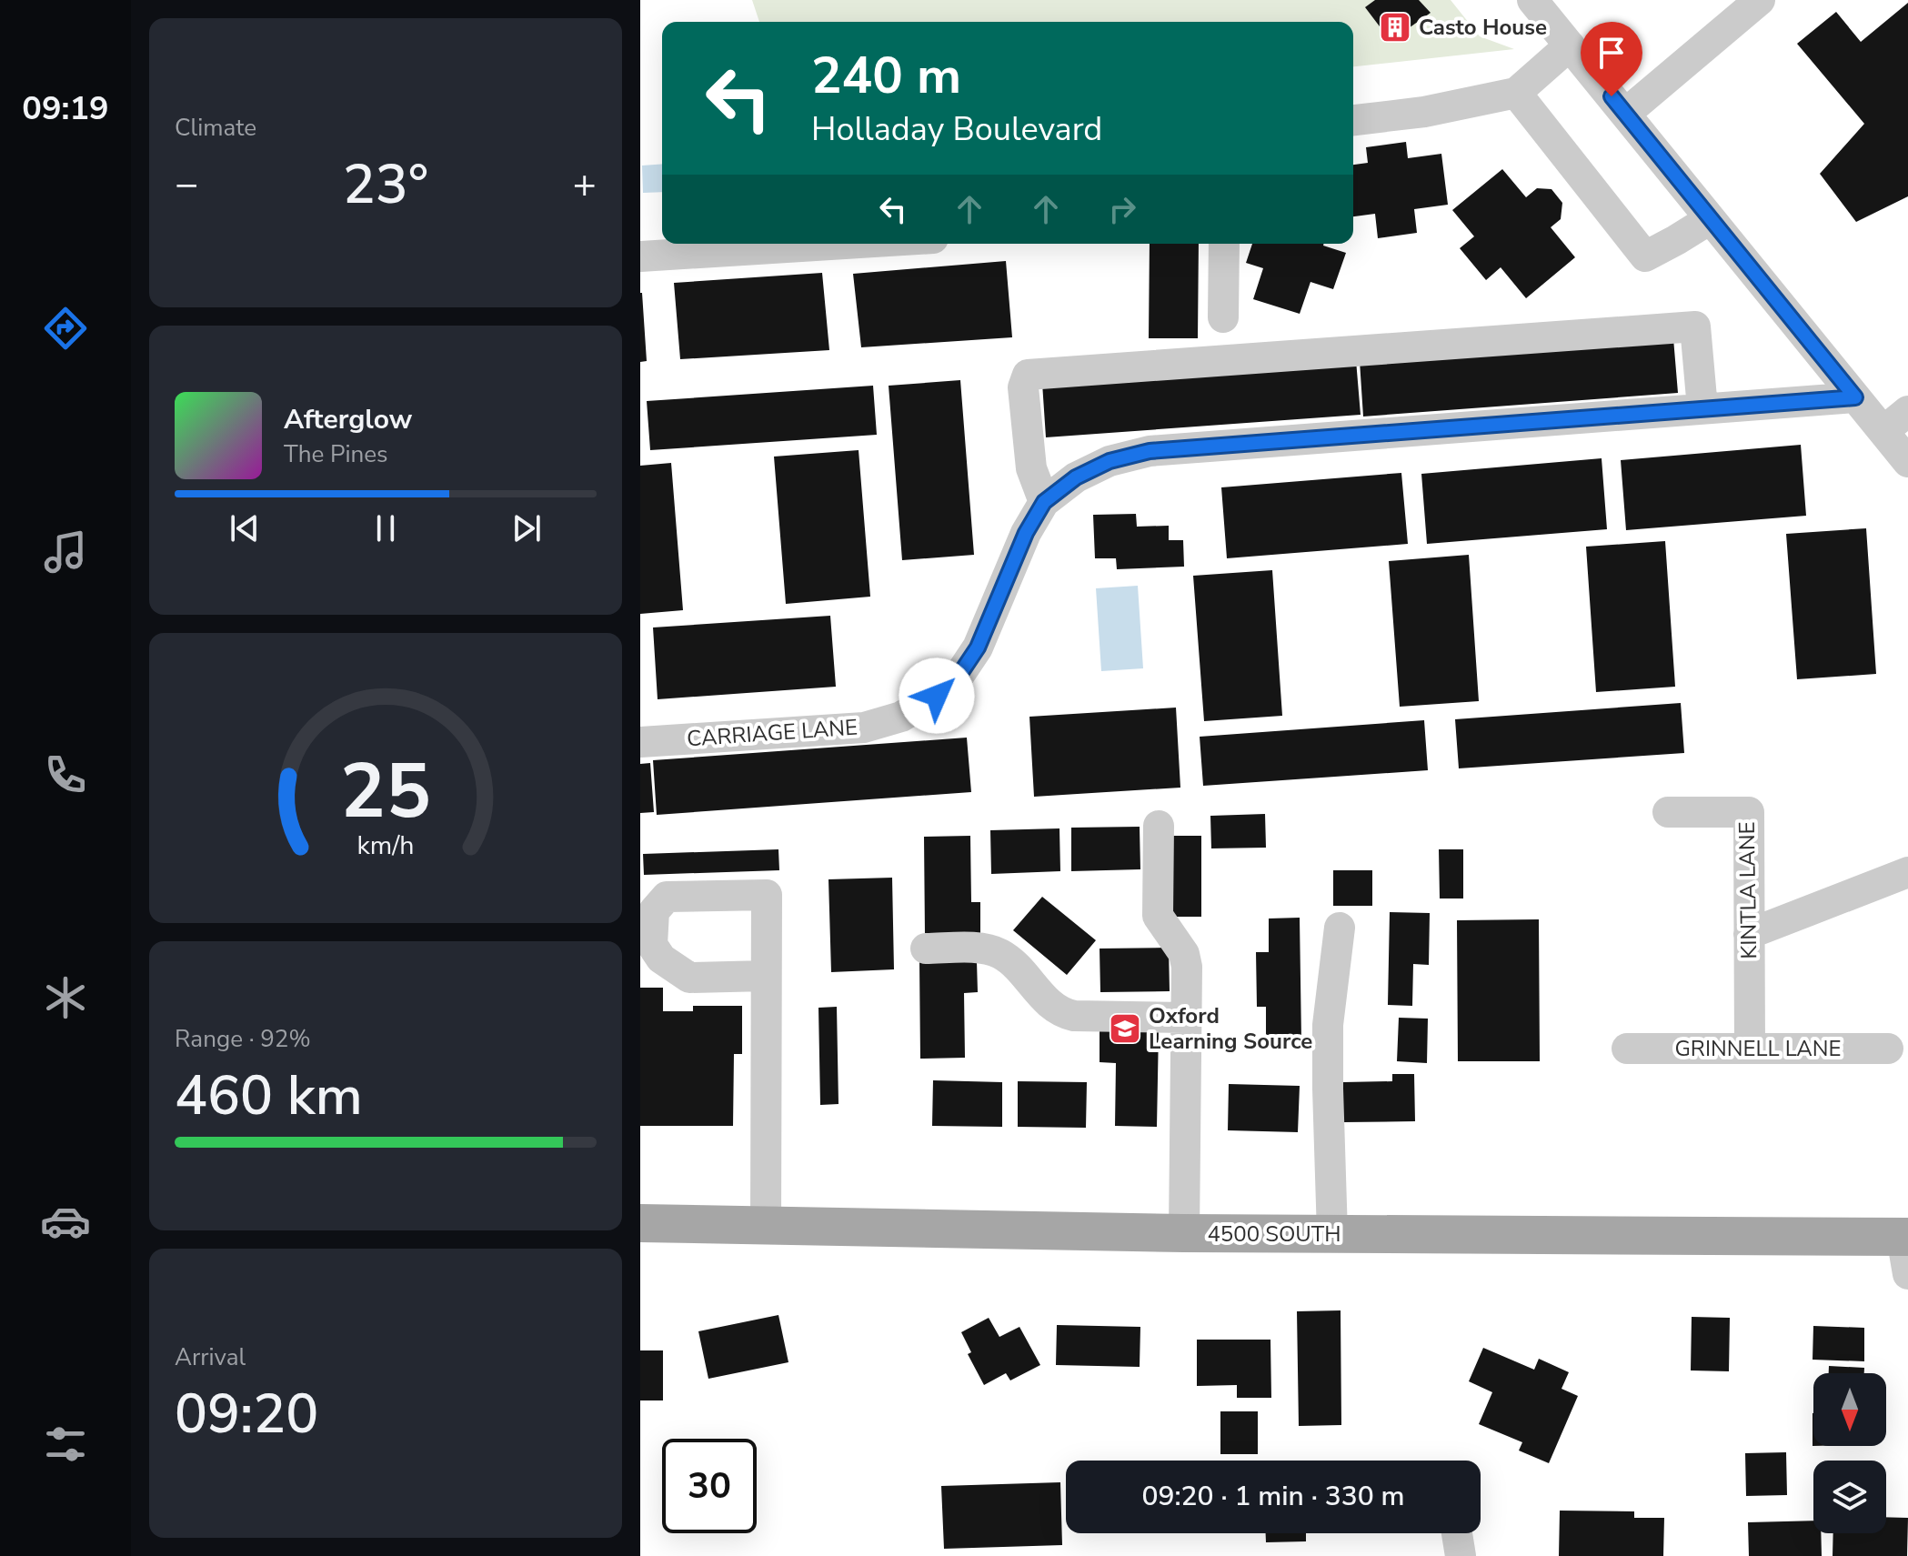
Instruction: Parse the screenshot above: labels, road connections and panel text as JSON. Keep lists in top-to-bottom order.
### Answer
{
  "streets": {
    "main road": ["4500 SOUTH"],
    "street": ["CARRIAGE LANE", "KINTLA LANE", "GRINNELL LANE"]
  },
  "crossings": [
    ["KINTLA LANE", "GRINNELL LANE"]
  ],
  "places": {
    "building": ["Casto House"],
    "school or university": ["Oxford Learning Source"]
  },
  "north": "bottom",
  "page": {
    "tabs": "09:19",
    "tile": [
      "Climate",
      ["Range · 92%", "460 km"],
      ["Arrival", "09:20"]
    ],
    "turn": ["240 m", "Holladay Boulevard"],
    "heat": ["−", "23°", "+"],
    "song": ["Afterglow", "The Pines"],
    "limit": "30",
    "trip": "09:20 · 1 min · 330 m",
    "gauge": ["25", "km/h"]
  }
}
